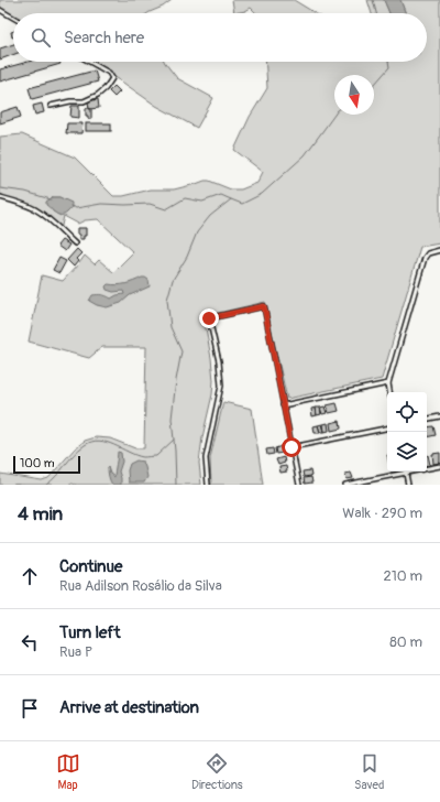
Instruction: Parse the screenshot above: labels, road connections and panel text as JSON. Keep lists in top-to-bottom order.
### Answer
{
  "scale_bar": "100 m",
  "north": "bottom",
  "page": {
    "search": "Search here",
    "scale": "100 m",
    "heading": ["4 min", "Walk · 290 m"],
    "list": [
      ["Continue", "Rua Adilson Rosálio da Silva", "210 m"],
      ["Turn left", "Rua P", "80 m"],
      "Arrive at destination"
    ],
    "nav": ["Map", "Directions", "Saved"]
  }
}
